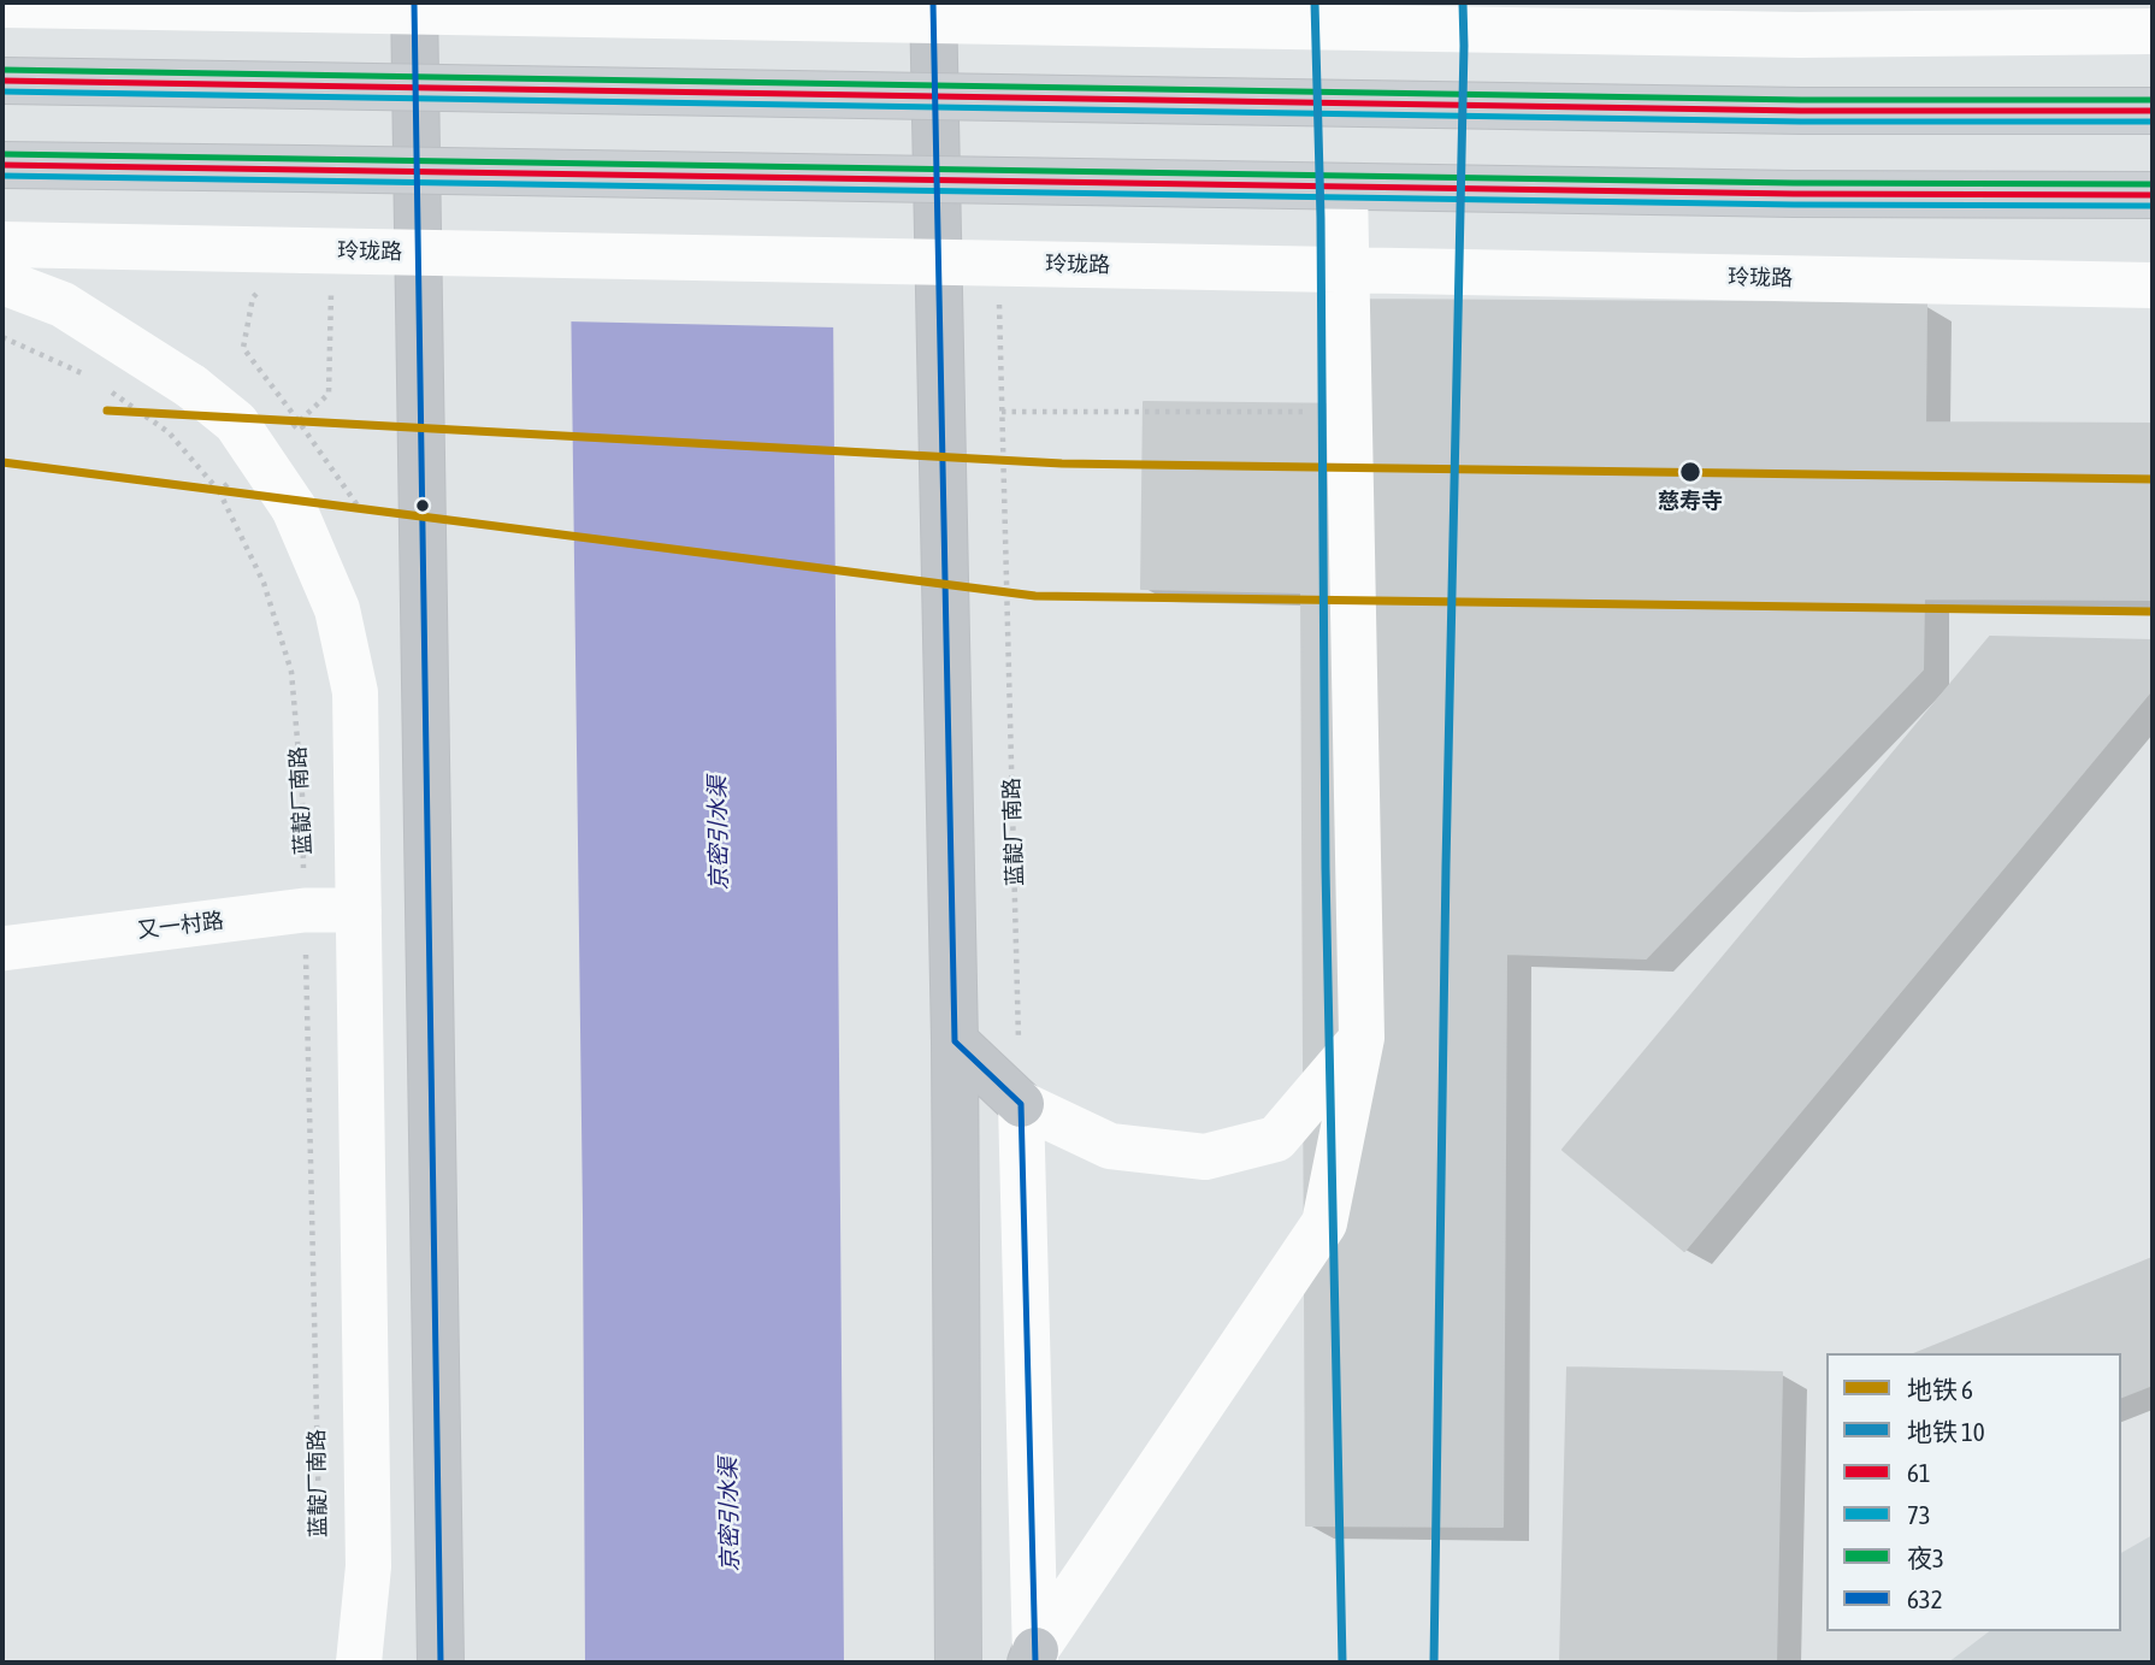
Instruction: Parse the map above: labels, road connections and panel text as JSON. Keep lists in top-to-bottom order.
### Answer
{
  "streets": {
    "street": ["玲珑路", "又一村路"],
    "path": ["蓝靛厂南路"]
  },
  "crossings": [
    ["蓝靛厂南路", "又一村路"]
  ],
  "water": ["京密引水渠"],
  "places": ["慈寿寺"],
  "lines": [
    "metro line 10",
    "transit line 632",
    "transit line 夜3",
    "transit line 61",
    "transit line 73",
    "metro line 6"
  ],
  "legend": [
    "地铁 6",
    "地铁 10",
    "61",
    "73",
    "夜3",
    "632"
  ]
}
